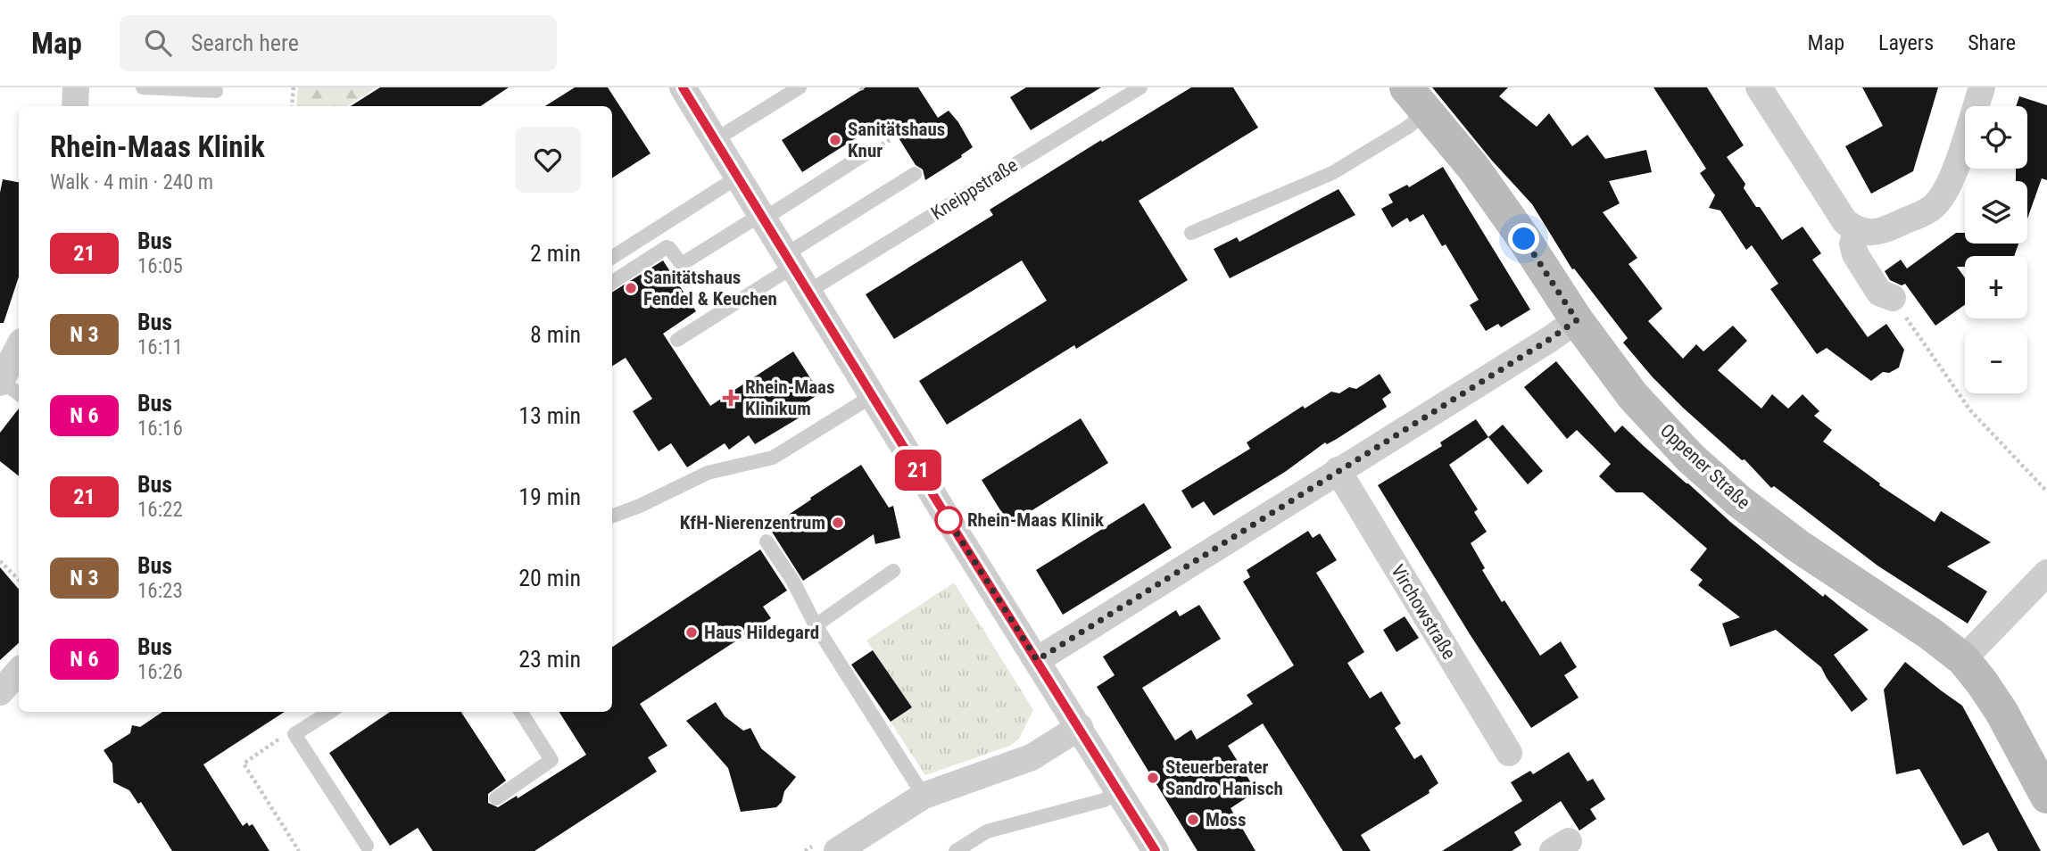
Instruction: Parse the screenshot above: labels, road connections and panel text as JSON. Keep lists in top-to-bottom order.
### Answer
{
  "streets": {
    "street": ["Oppener Straße", "Virchowstraße"],
    "lane": ["Kneippstraße"]
  },
  "places": {
    "other": [
      "Sanitätshaus Knur",
      "Sanitätshaus Fendel & Keuchen",
      "Rhein-Maas Klinik",
      "KfH-Nierenzentrum",
      "Haus Hildegard",
      "Steuerberater Sandro Hanisch",
      "Moss"
    ],
    "health": ["Rhein-Maas Klinikum"]
  },
  "lines": ["bus line 21"],
  "page": {
    "header": "Map",
    "search": "Search here",
    "nav": ["Map", "Layers", "Share"],
    "on_map": "21",
    "map_buttons": ["+", "−"],
    "heading": ["Rhein-Maas Klinik", "Walk · 4 min · 240 m"],
    "list": [
      {
        "mark": "21",
        "name": "Bus",
        "note": "16:05",
        "value": "2 min"
      },
      {
        "mark": "N 3",
        "name": "Bus",
        "note": "16:11",
        "value": "8 min"
      },
      {
        "mark": "N 6",
        "name": "Bus",
        "note": "16:16",
        "value": "13 min"
      },
      {
        "mark": "21",
        "name": "Bus",
        "note": "16:22",
        "value": "19 min"
      },
      {
        "mark": "N 3",
        "name": "Bus",
        "note": "16:23",
        "value": "20 min"
      },
      {
        "mark": "N 6",
        "name": "Bus",
        "note": "16:26",
        "value": "23 min"
      }
    ]
  }
}
